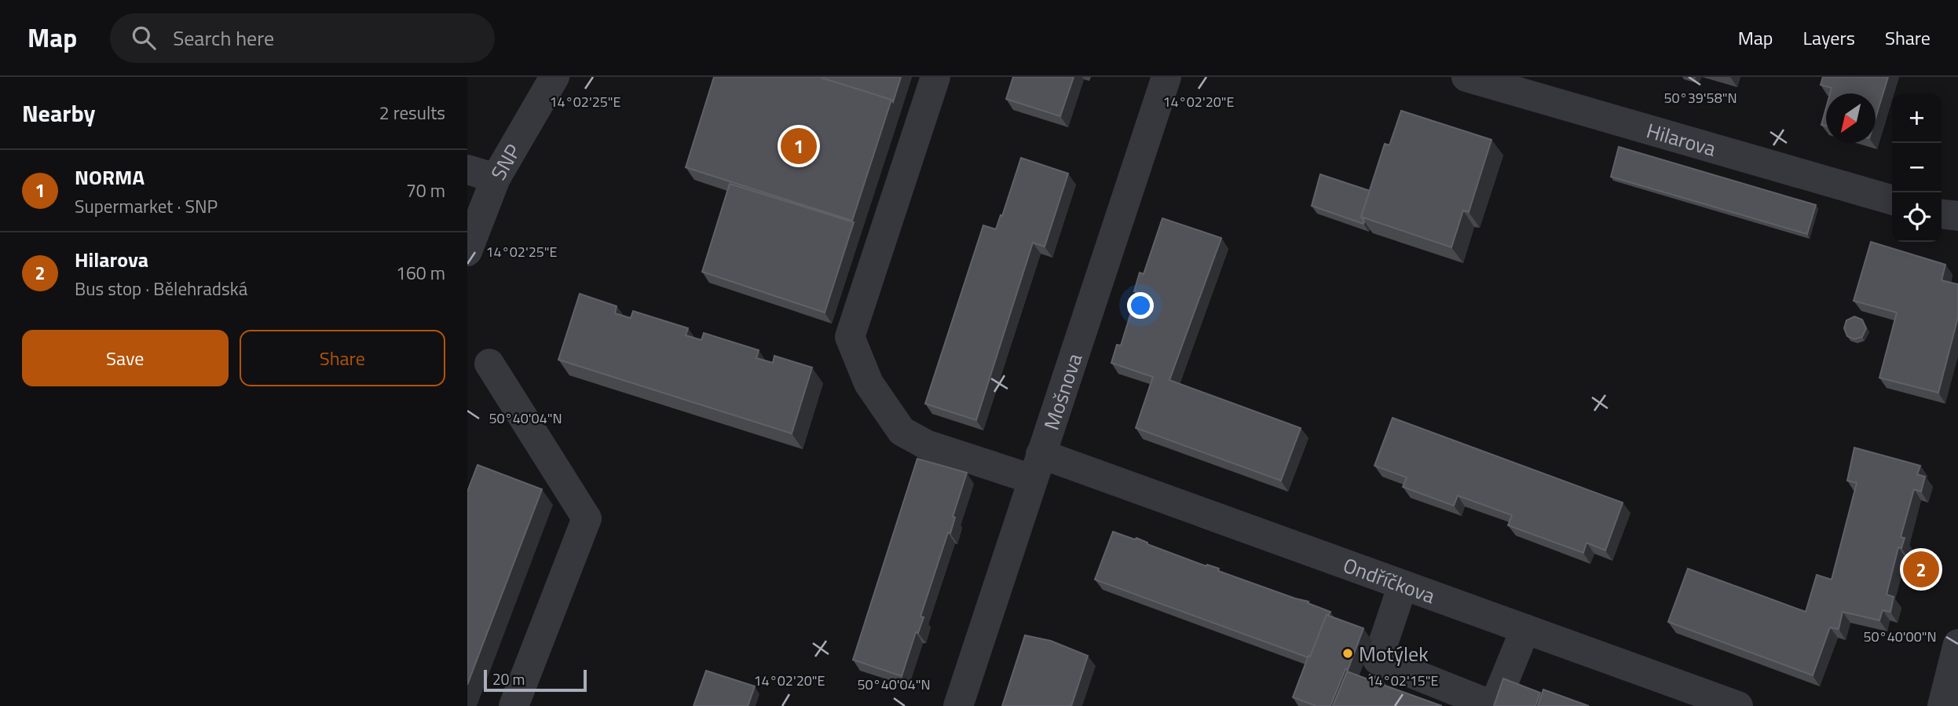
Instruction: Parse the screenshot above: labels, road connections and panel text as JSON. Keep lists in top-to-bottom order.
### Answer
{
  "streets": {
    "street": [
      "Hilarova",
      "SNP",
      "Mošnova",
      "Ondříčkova"
    ]
  },
  "crossings": [
    ["Mošnova", "Ondříčkova"]
  ],
  "places": ["Motýlek"],
  "scale_bar": "20 m",
  "north": "bottom left",
  "page": {
    "header": "Map",
    "search": "Search here",
    "nav": ["Map", "Layers", "Share"],
    "heading": ["Nearby", "2 results"],
    "map_buttons": ["+", "−"],
    "pins": ["1", "2"],
    "list": [
      {
        "mark": "1",
        "name": "NORMA",
        "note": "Supermarket · SNP",
        "value": "70 m"
      },
      {
        "mark": "2",
        "name": "Hilarova",
        "note": "Bus stop · Bělehradská",
        "value": "160 m"
      }
    ],
    "buttons": ["Save", "Share"],
    "scale": "20 m"
  },
  "coordinates": [
    "50°39'58\"N",
    "14°02'25\"E",
    "14°02'20\"E",
    "50°40'04\"N",
    "50°40'00\"N",
    "14°02'15\"E"
  ]
}
